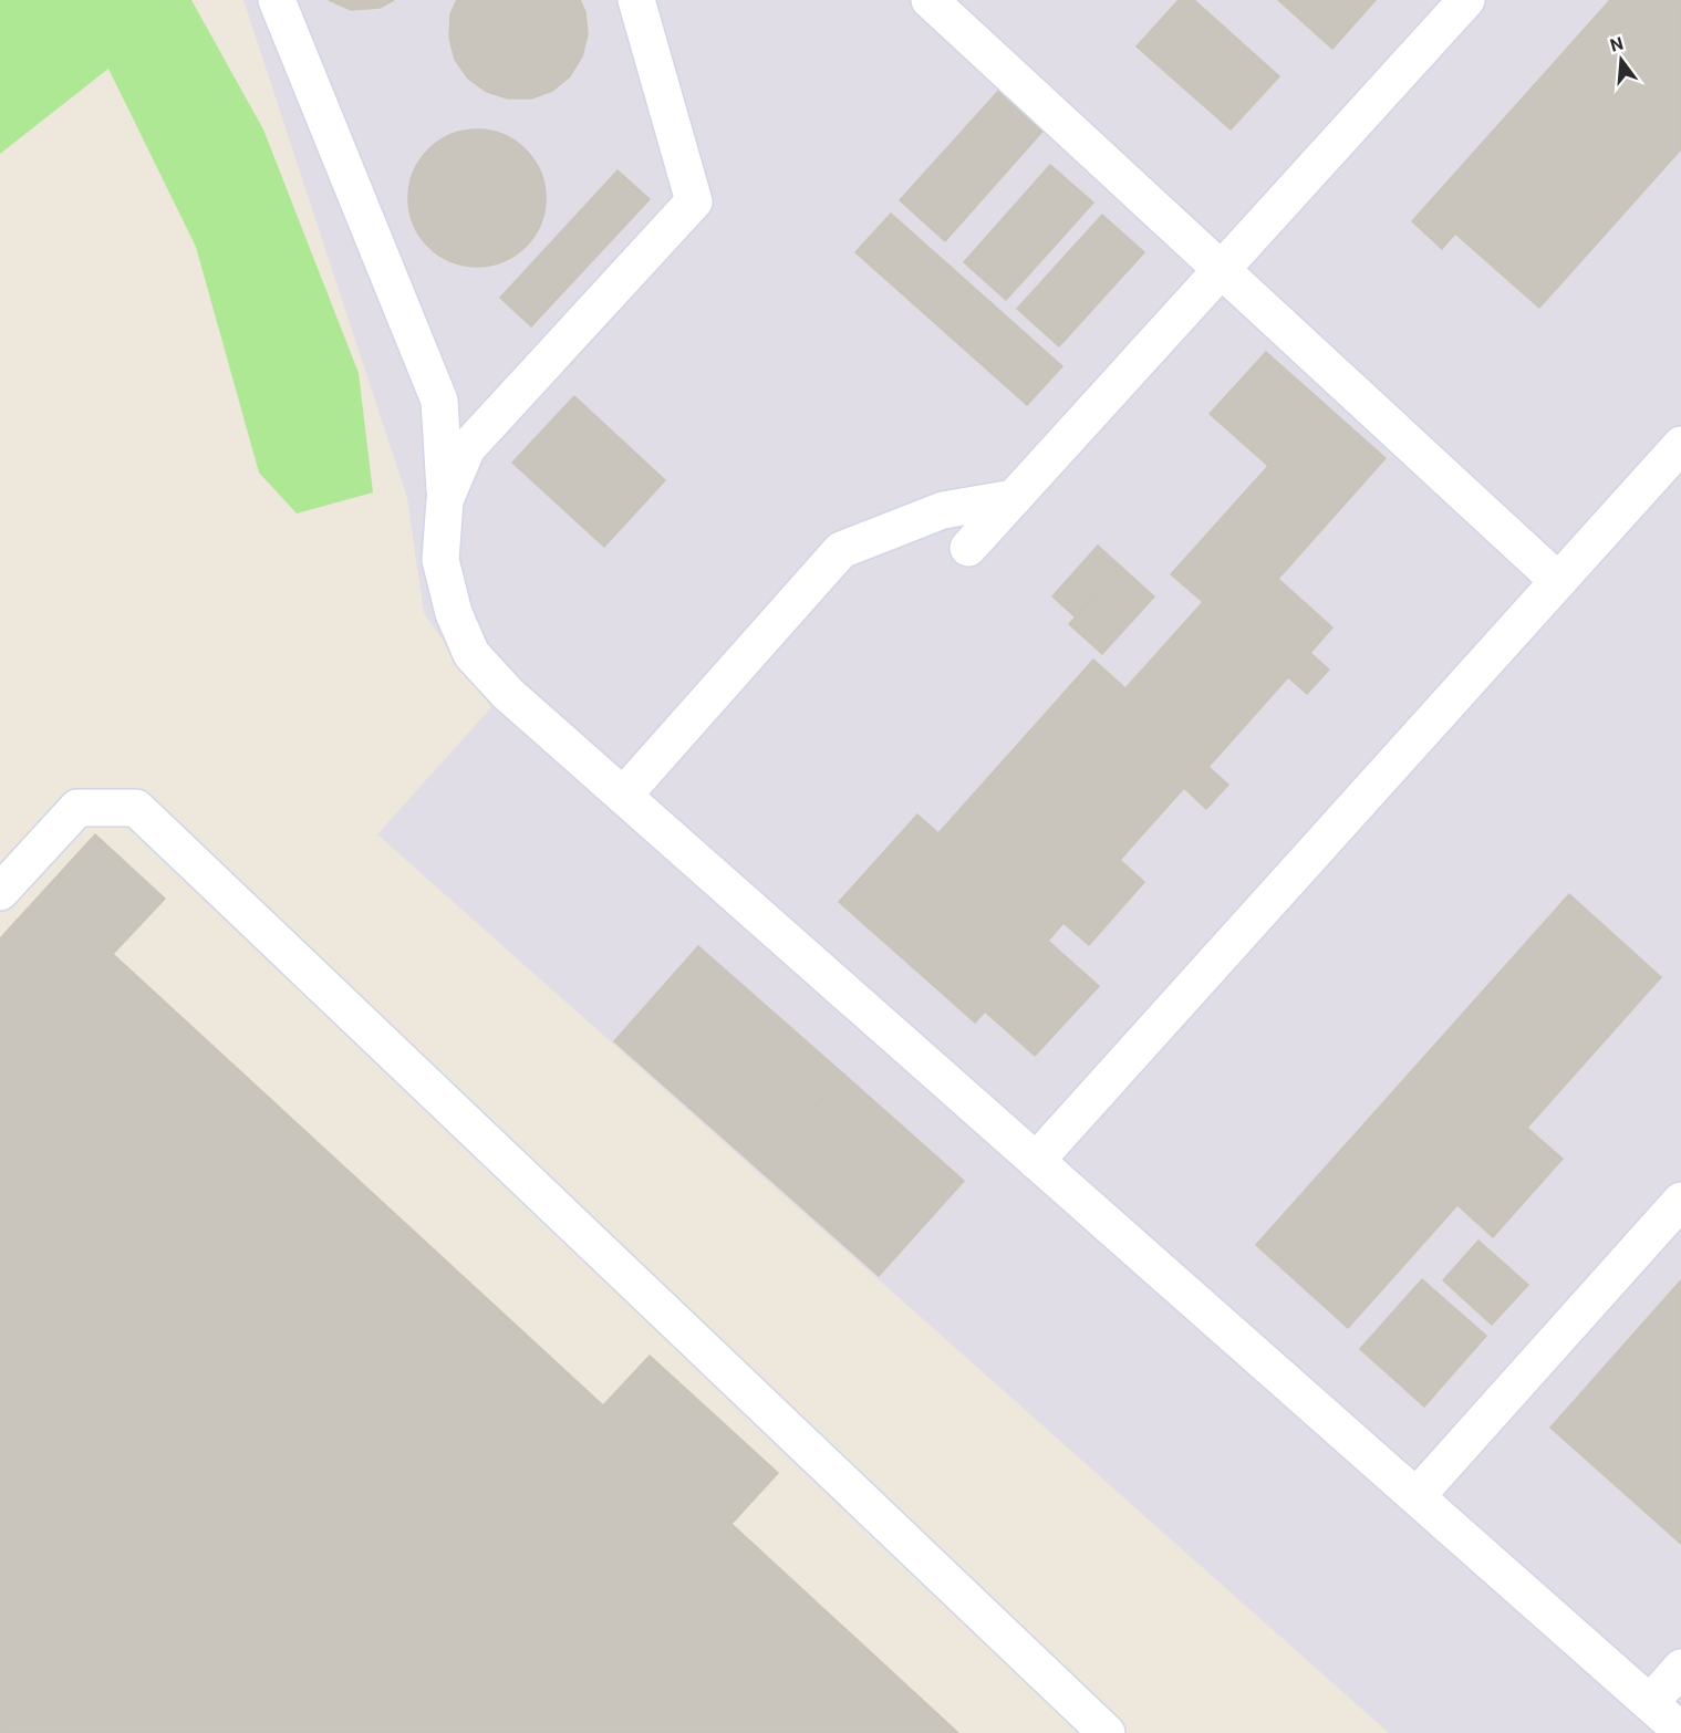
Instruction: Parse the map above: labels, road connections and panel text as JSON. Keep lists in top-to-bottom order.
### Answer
{
  "north": "top"
}
